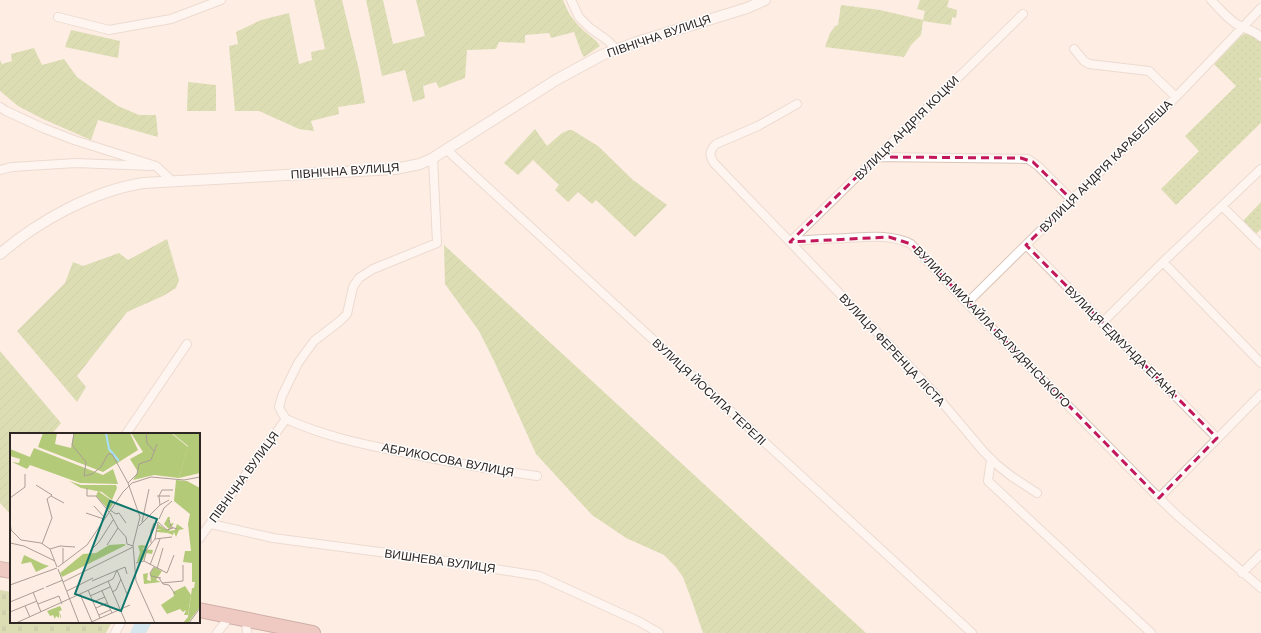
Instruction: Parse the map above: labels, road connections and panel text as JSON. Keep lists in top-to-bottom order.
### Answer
{
  "streets": {
    "street": [
      "ПІВНІЧНА ВУЛИЦЯ",
      "ВУЛИЦЯ АНДРІЯ КОЦКИ",
      "ВУЛИЦЯ АНДРІЯ КАРАБЕЛЕША",
      "ВУЛИЦЯ МИХАЙЛА БАЛУДЯНСЬКОГО",
      "ВУЛИЦЯ ЕДМУНДА ЕҐАНА",
      "ВУЛИЦЯ ФЕРЕНЦА ЛІСТА",
      "ВУЛИЦЯ ЙОСИПА ТЕРЕЛІ",
      "АБРИКОСОВА ВУЛИЦЯ",
      "ВИШНЕВА ВУЛИЦЯ"
    ]
  },
  "crossings": [
    ["ПІВНІЧНА ВУЛИЦЯ", "ВУЛИЦЯ ЙОСИПА ТЕРЕЛІ"],
    ["ПІВНІЧНА ВУЛИЦЯ", "АБРИКОСОВА ВУЛИЦЯ"],
    ["ПІВНІЧНА ВУЛИЦЯ", "ВИШНЕВА ВУЛИЦЯ"],
    ["ВУЛИЦЯ АНДРІЯ КОЦКИ", "ВУЛИЦЯ МИХАЙЛА БАЛУДЯНСЬКОГО"],
    ["ВУЛИЦЯ АНДРІЯ КОЦКИ", "ВУЛИЦЯ ФЕРЕНЦА ЛІСТА"],
    ["ВУЛИЦЯ АНДРІЯ КАРАБЕЛЕША", "ВУЛИЦЯ МИХАЙЛА БАЛУДЯНСЬКОГО"],
    ["ВУЛИЦЯ АНДРІЯ КАРАБЕЛЕША", "ВУЛИЦЯ ЕДМУНДА ЕҐАНА"],
    ["ВУЛИЦЯ МИХАЙЛА БАЛУДЯНСЬКОГО", "ВУЛИЦЯ ФЕРЕНЦА ЛІСТА"]
  ]
}
